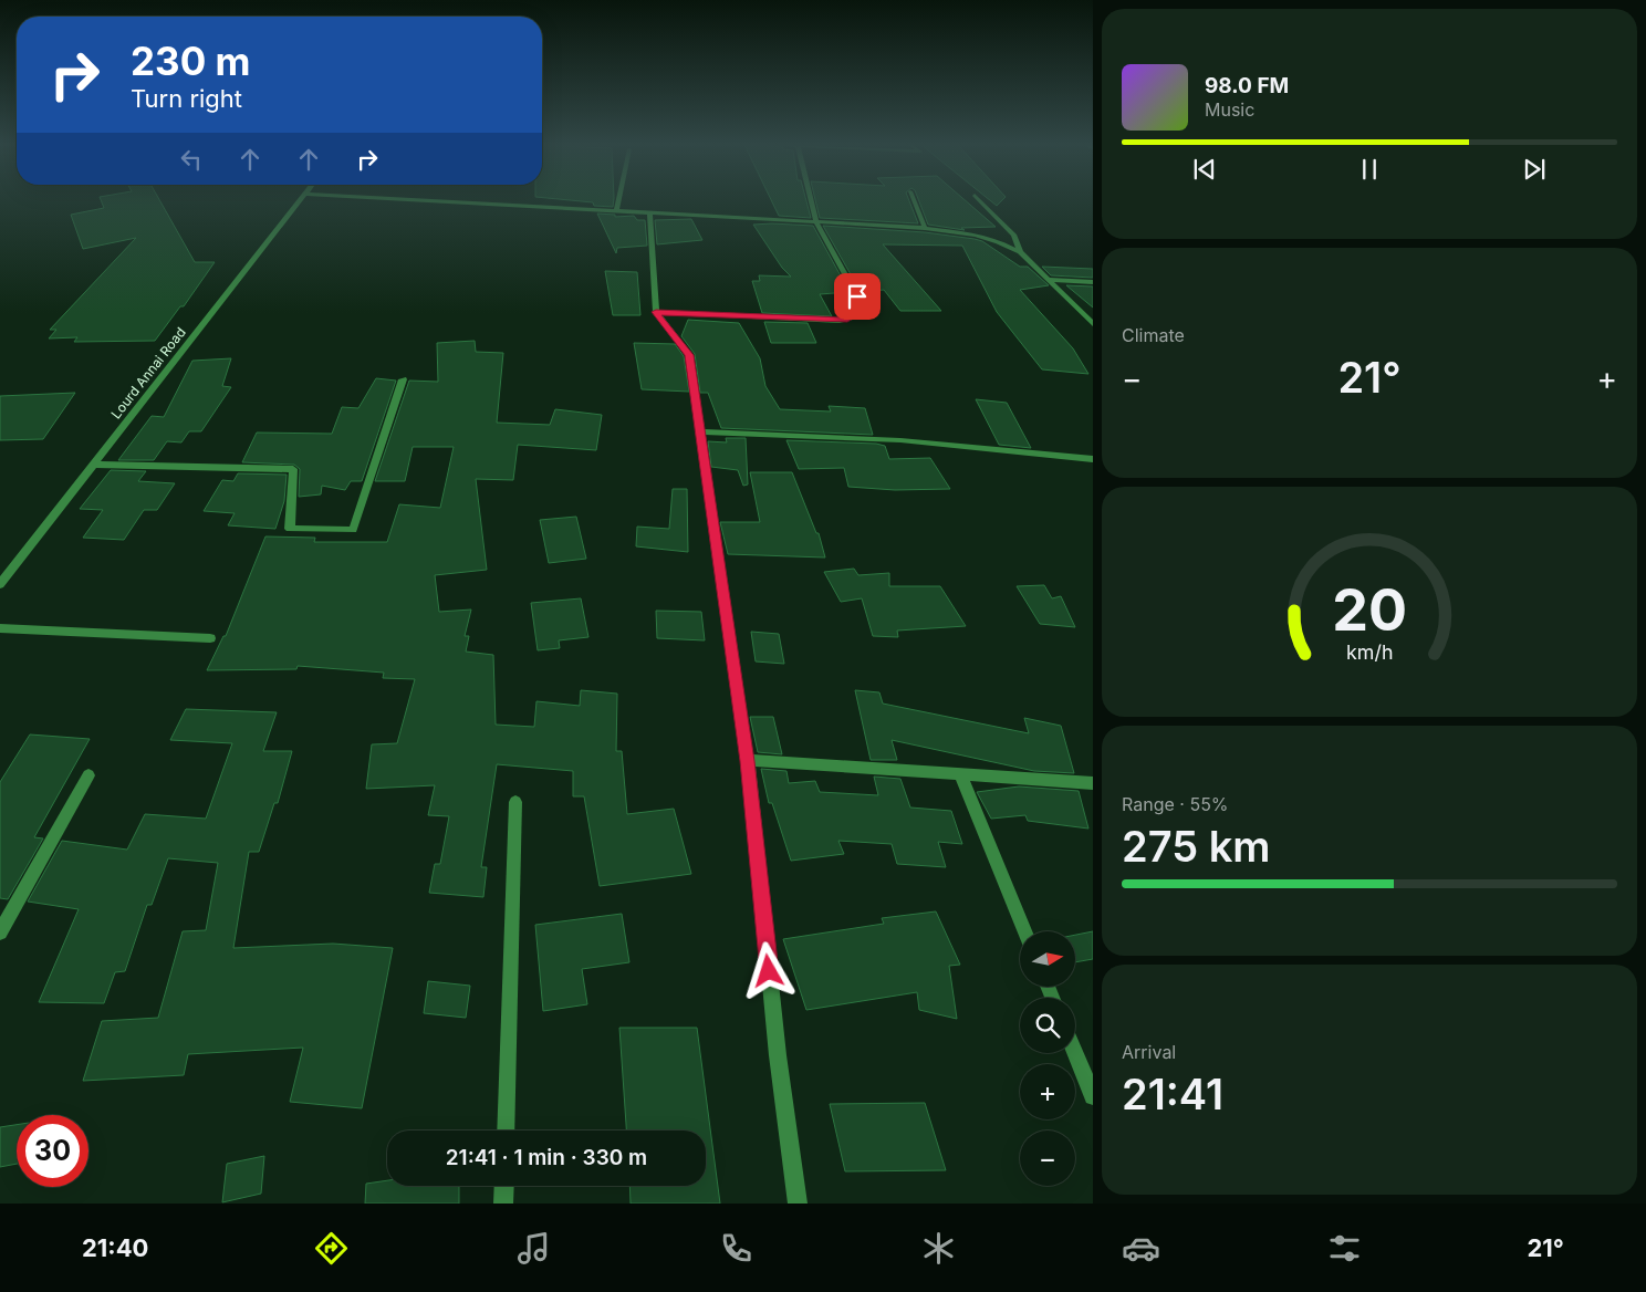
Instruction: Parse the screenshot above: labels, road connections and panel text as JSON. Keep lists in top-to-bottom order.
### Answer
{
  "streets": {
    "street": ["Lourd Annai Road"]
  },
  "north": "right",
  "page": {
    "turn": ["230 m", "Turn right"],
    "song": ["98.0 FM", "Music"],
    "tile": [
      "Climate",
      ["Range · 55%", "275 km"],
      ["Arrival", "21:41"]
    ],
    "heat": ["−", "21°", "+"],
    "map_buttons": ["+", "−"],
    "limit": "30",
    "trip": "21:41 · 1 min · 330 m",
    "tabs": ["21:40", "21°"],
    "gauge": ["20", "km/h"]
  }
}
